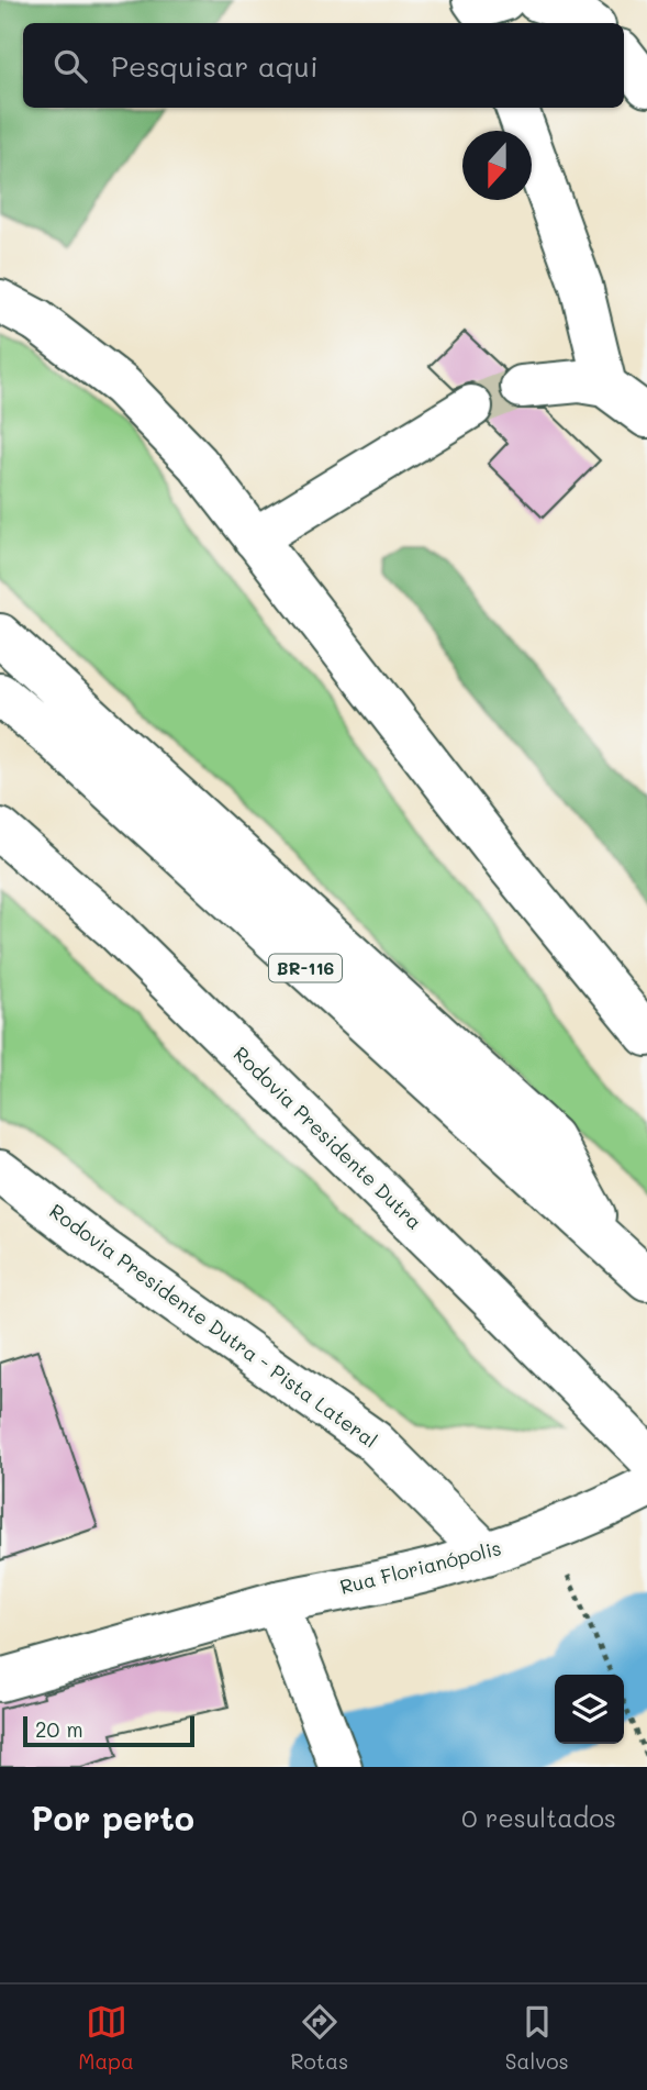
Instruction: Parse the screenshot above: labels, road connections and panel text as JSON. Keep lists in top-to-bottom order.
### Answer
{
  "streets": {
    "main road": [
      "BR-116",
      "Rodovia Presidente Dutra",
      "Rodovia Presidente Dutra - Pista Lateral",
      "Rua Florianópolis"
    ]
  },
  "crossings": [
    ["Rodovia Presidente Dutra - Pista Lateral", "Rua Florianópolis"]
  ],
  "scale_bar": "20 m",
  "north": "bottom",
  "page": {
    "search": "Pesquisar aqui",
    "scale": "20 m",
    "heading": ["Por perto", "0 resultados"],
    "nav": ["Mapa", "Rotas", "Salvos"]
  }
}
